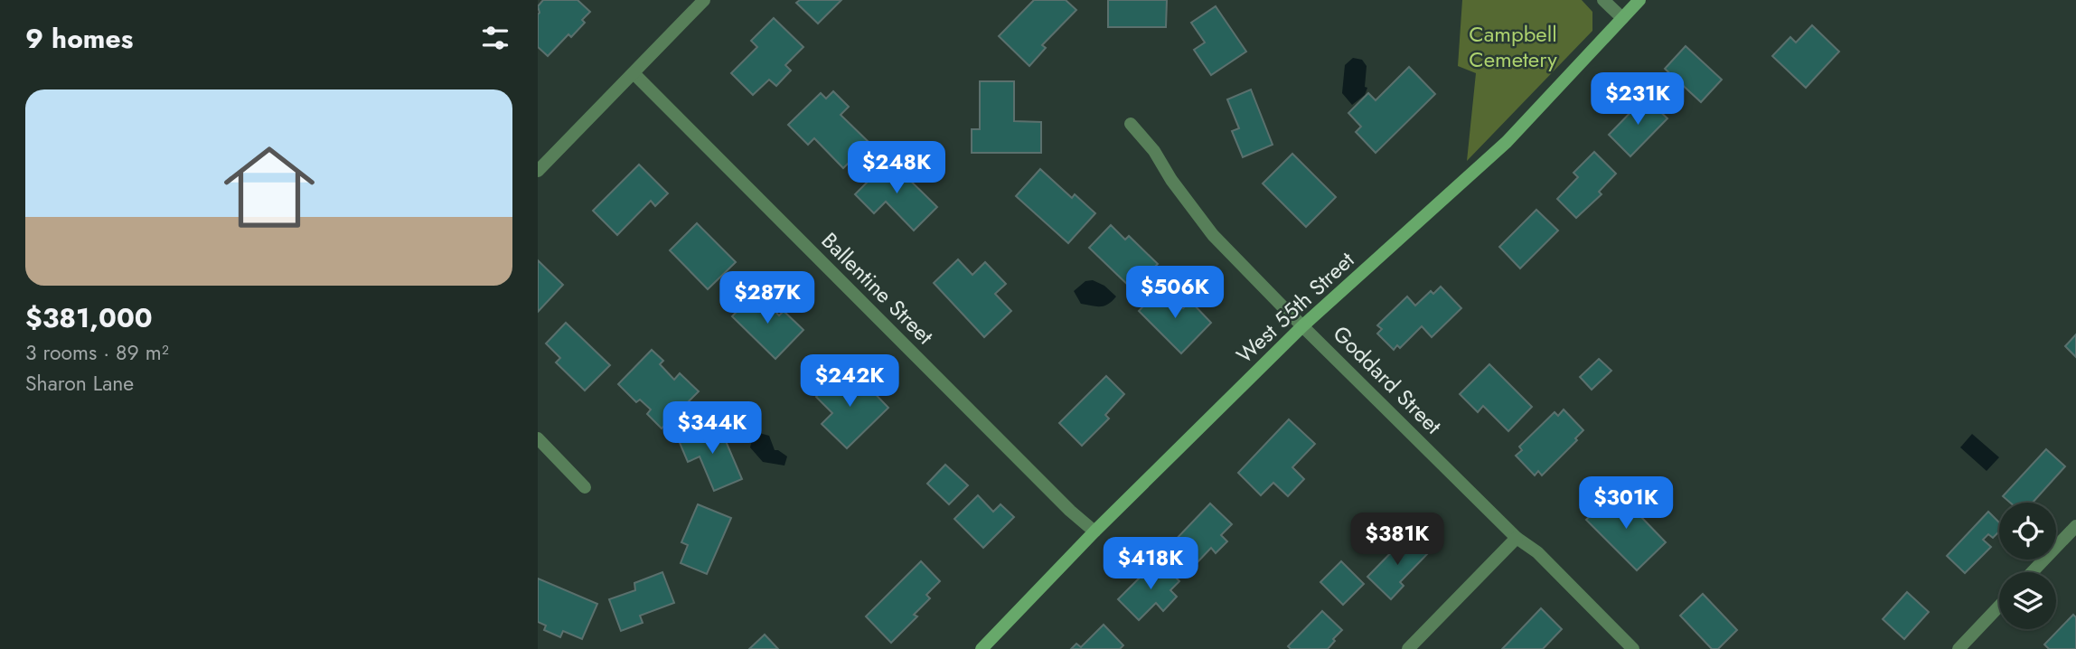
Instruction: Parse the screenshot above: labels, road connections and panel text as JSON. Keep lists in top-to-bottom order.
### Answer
{
  "streets": {
    "street": ["Ballentine Street", "West 55th Street", "Goddard Street"]
  },
  "crossings": [
    ["Ballentine Street", "West 55th Street"],
    ["West 55th Street", "Goddard Street"]
  ],
  "parks": ["Campbell Cemetery"],
  "page": {
    "heading": "9 homes",
    "price": [
      "$231K",
      "$248K",
      "$506K",
      "$287K",
      "$242K",
      "$344K",
      "$301K",
      "$381K",
      "$418K"
    ],
    "list": [
      {
        "name": "$381,000",
        "note": "3 rooms · 89 m² · Sharon Lane"
      }
    ]
  }
}
